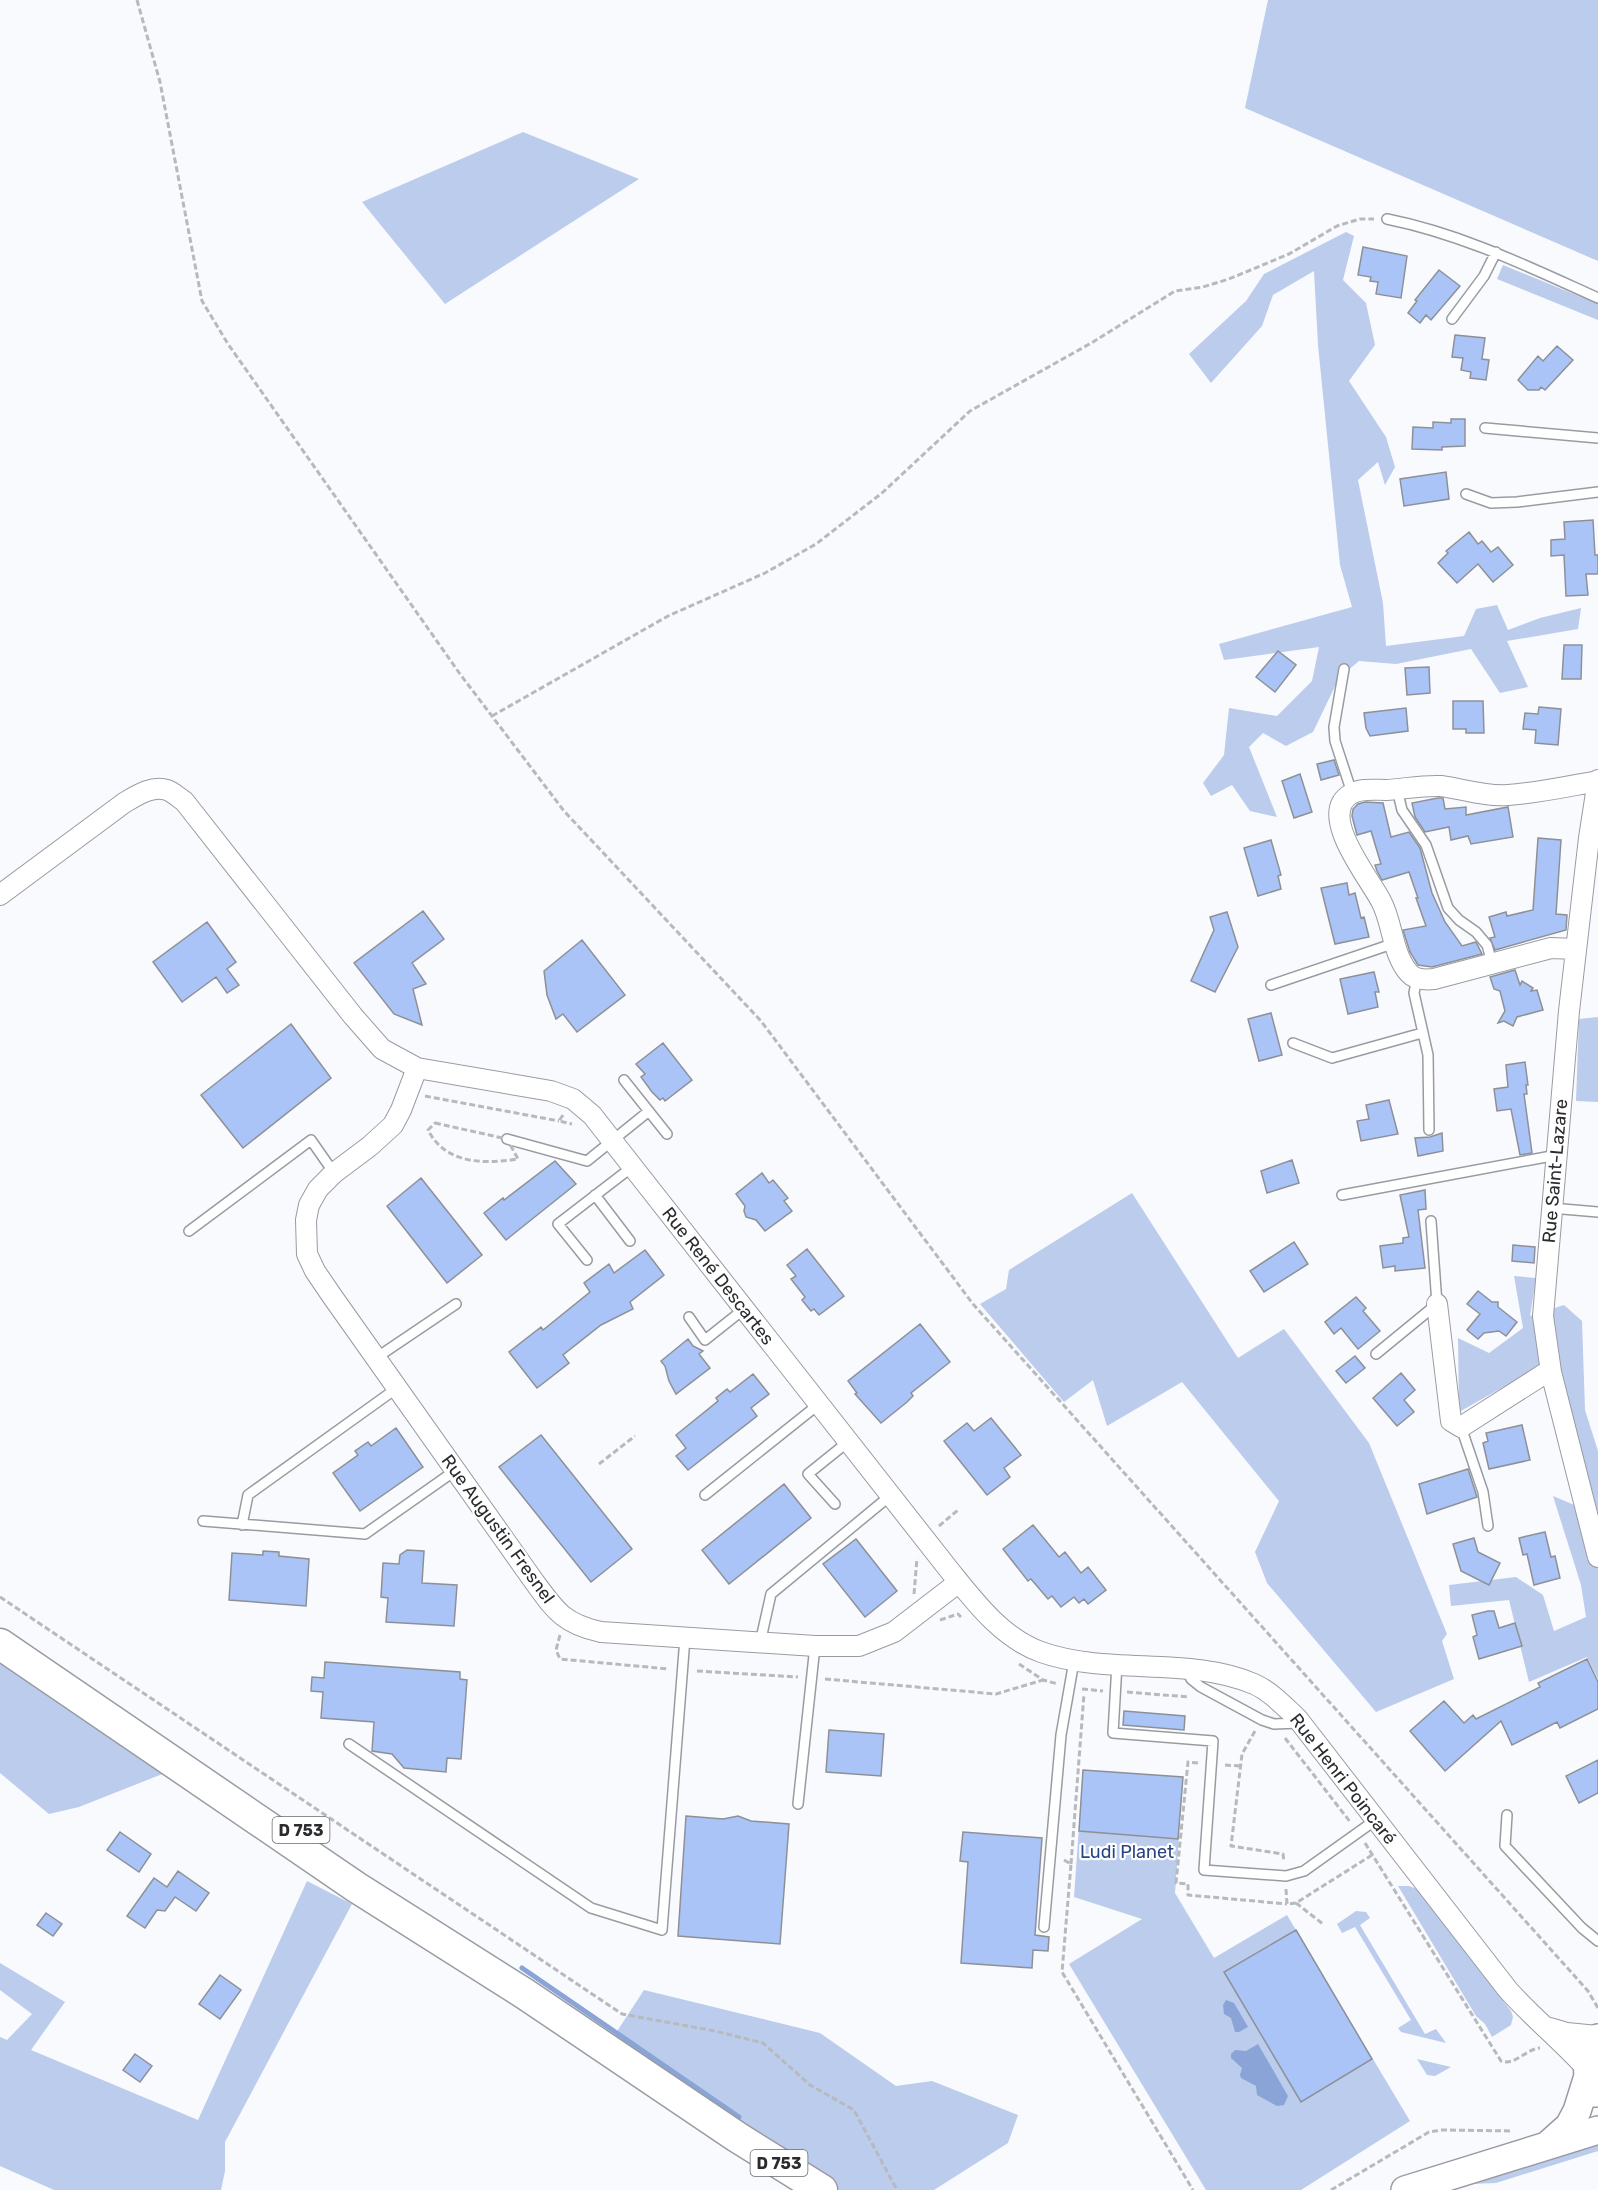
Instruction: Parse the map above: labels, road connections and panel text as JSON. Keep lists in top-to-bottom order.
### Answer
{
  "streets": {
    "main road": ["D 753"],
    "street": [
      "Rue Saint-Lazare",
      "Rue René Descartes",
      "Rue Augustin Fresnel",
      "Rue Henri Poincaré"
    ]
  },
  "crossings": [
    ["Rue René Descartes", "Rue Augustin Fresnel"]
  ],
  "parks": ["Ludi Planet"]
}
